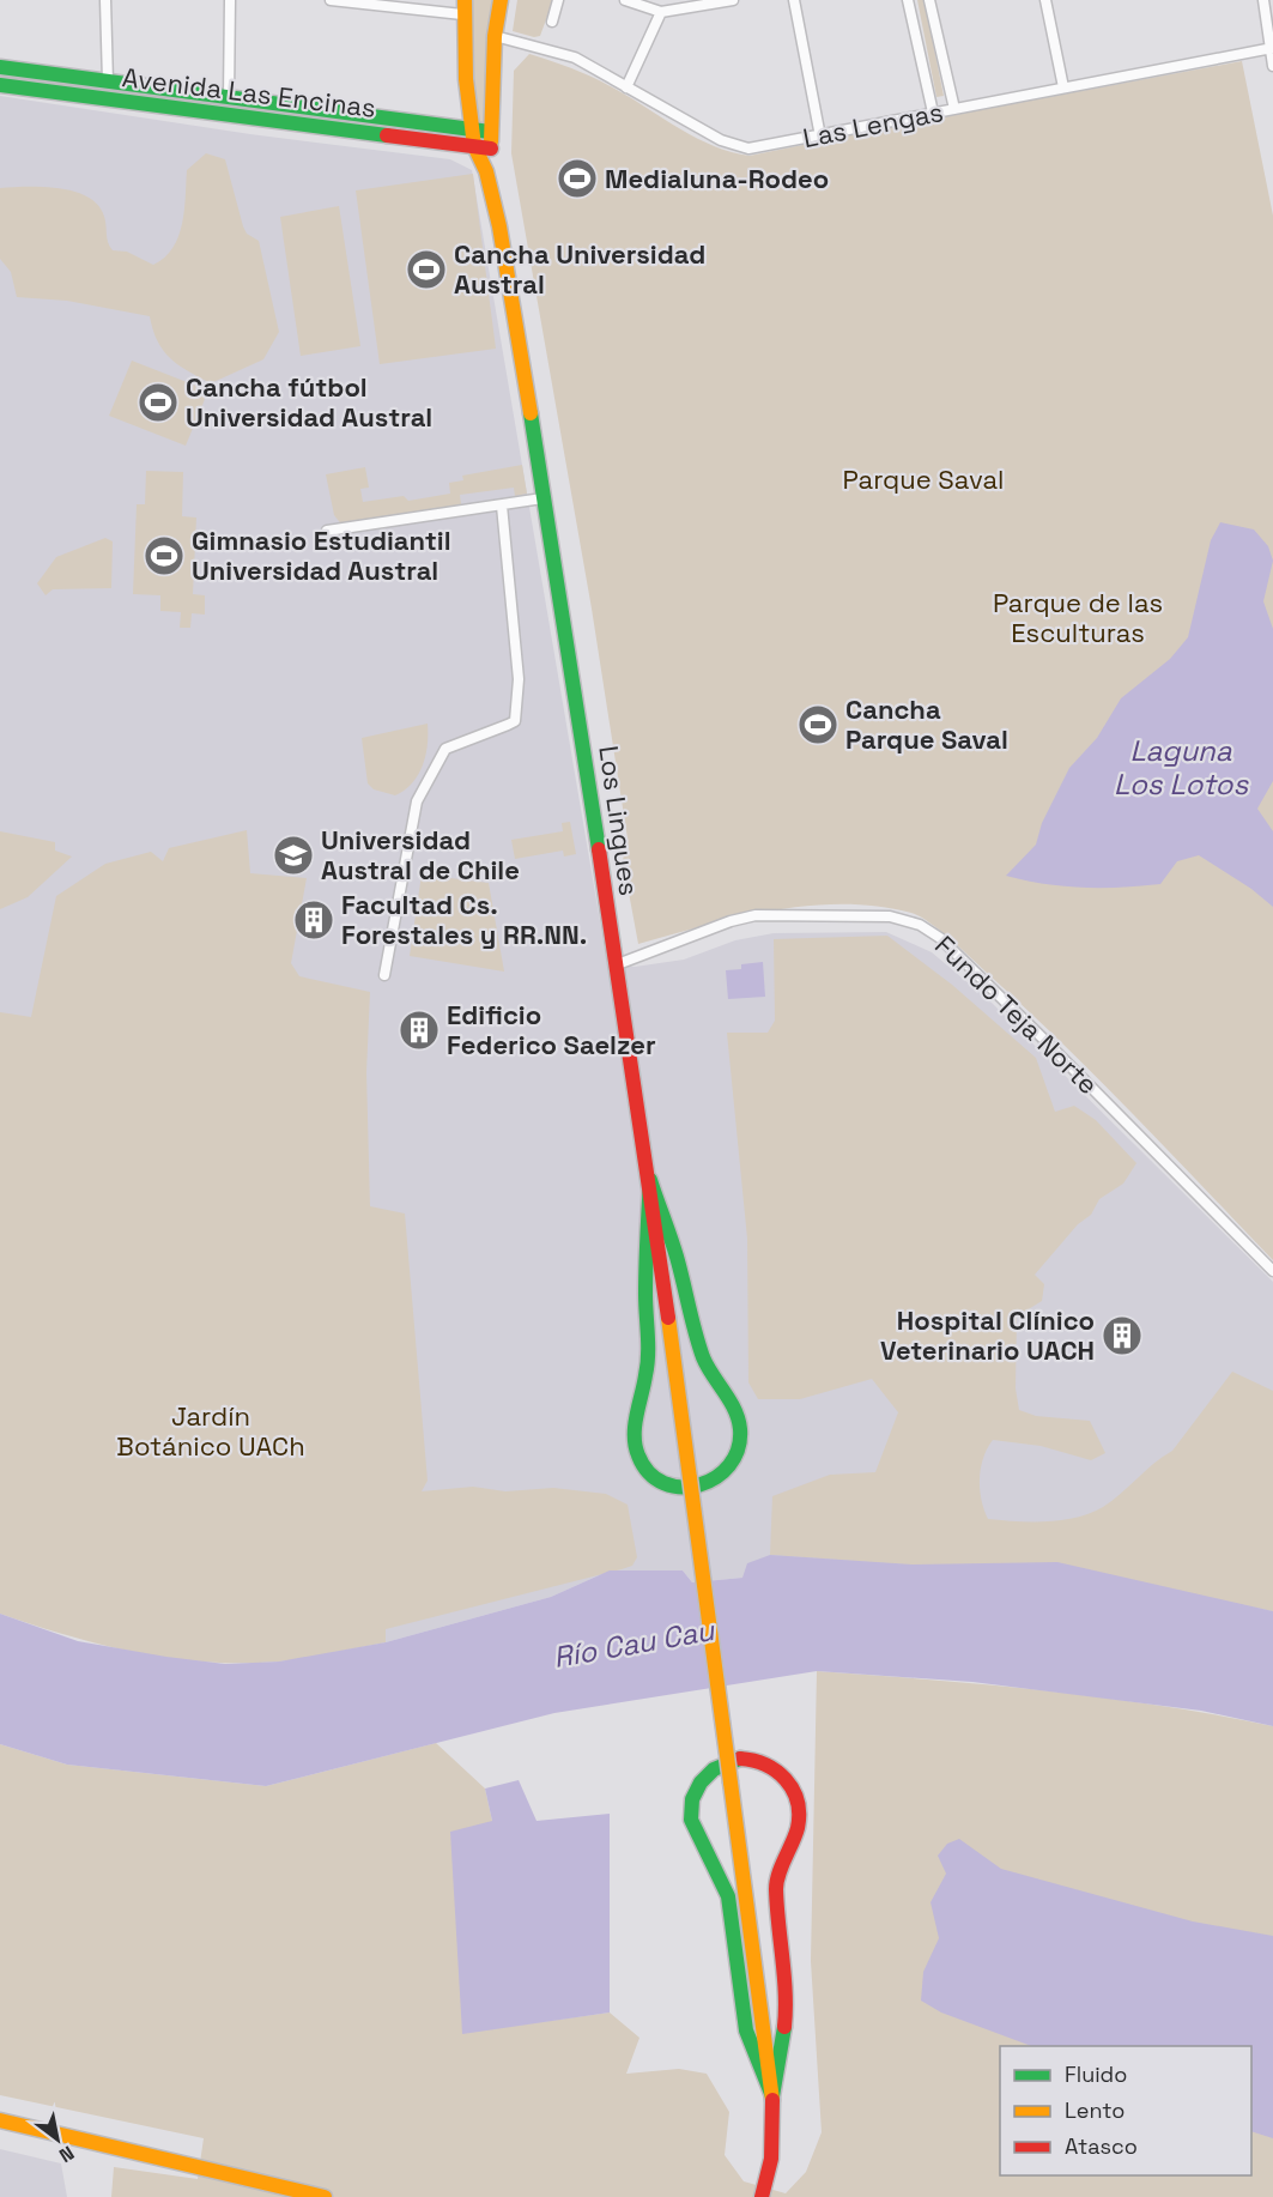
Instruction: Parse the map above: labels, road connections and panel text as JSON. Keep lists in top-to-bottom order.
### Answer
{
  "streets": {
    "main road": ["Avenida Las Encinas", "Los Lingues"],
    "street": ["Las Lengas", "Fundo Teja Norte"]
  },
  "crossings": [
    ["Avenida Las Encinas", "Los Lingues"],
    ["Las Lengas", "Los Lingues"],
    ["Los Lingues", "Fundo Teja Norte"]
  ],
  "water": ["Laguna Los Lotos", "Río Cau Cau"],
  "parks": ["Parque Saval", "Parque de las Esculturas", "Jardín Botánico UACh"],
  "places": {
    "sports": [
      "Medialuna-Rodeo",
      "Cancha Universidad Austral",
      "Cancha fútbol Universidad Austral",
      "Gimnasio Estudiantil Universidad Austral",
      "Cancha Parque Saval"
    ],
    "school or university": ["Universidad Austral de Chile"],
    "building": ["Facultad Cs. Forestales y RR.NN.", "Edificio Federico Saelzer", "Hospital Clínico Veterinario UACH"]
  },
  "legend": ["Fluido", "Lento", "Atasco"],
  "north": "bottom right"
}
